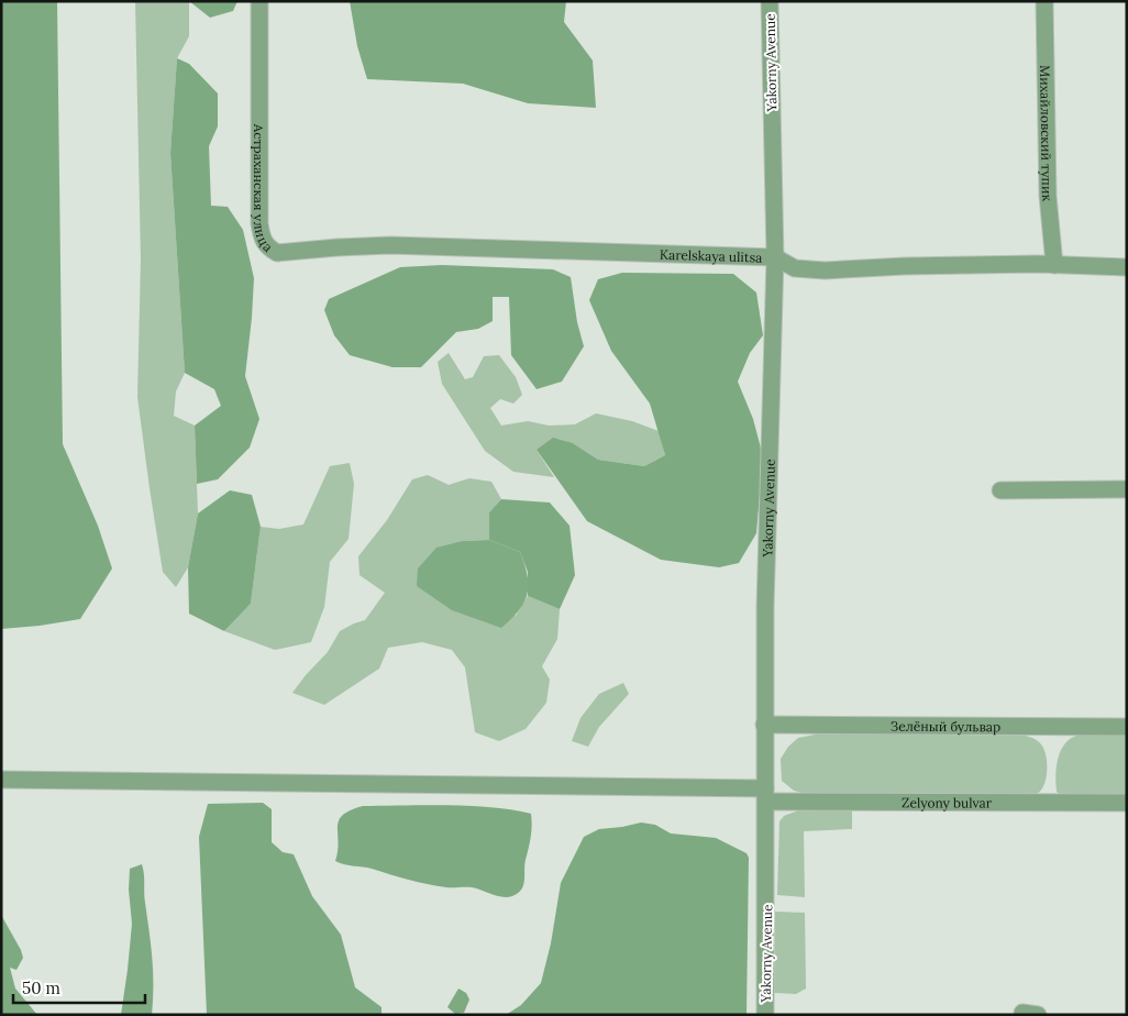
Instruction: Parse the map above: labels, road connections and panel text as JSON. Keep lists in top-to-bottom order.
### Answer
{
  "streets": {
    "street": [
      "Yakorny Avenue",
      "Михайловский тупик",
      "Астраханская улица",
      "Karelskaya ulitsa",
      "Зелёный бульвар",
      "Zelyony bulvar"
    ]
  },
  "crossings": [
    ["Yakorny Avenue", "Karelskaya ulitsa"],
    ["Yakorny Avenue", "Зелёный бульвар"],
    ["Yakorny Avenue", "Zelyony bulvar"],
    ["Михайловский тупик", "Karelskaya ulitsa"],
    ["Астраханская улица", "Karelskaya ulitsa"]
  ],
  "scale_bar": "50 m"
}
